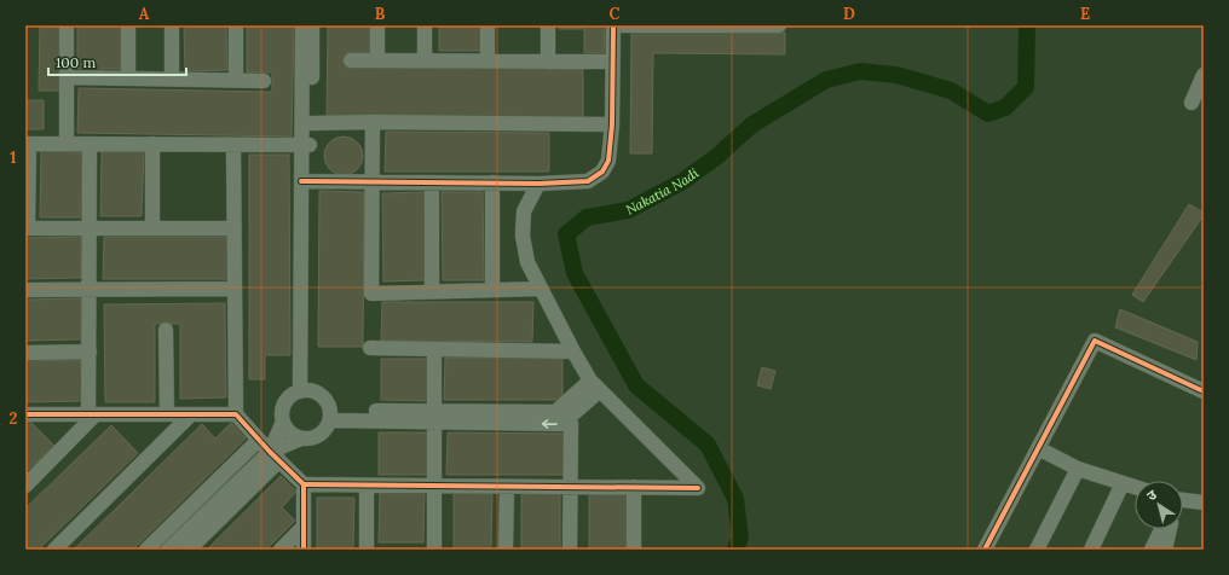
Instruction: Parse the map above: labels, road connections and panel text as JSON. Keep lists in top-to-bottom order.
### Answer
{
  "water": ["Nakatia Nadi"],
  "scale_bar": "100 m",
  "north": "top left",
  "grid": {
    "columns": [
      "A",
      "B",
      "C",
      "D",
      "E"
    ],
    "rows": ["1", "2"]
  }
}
